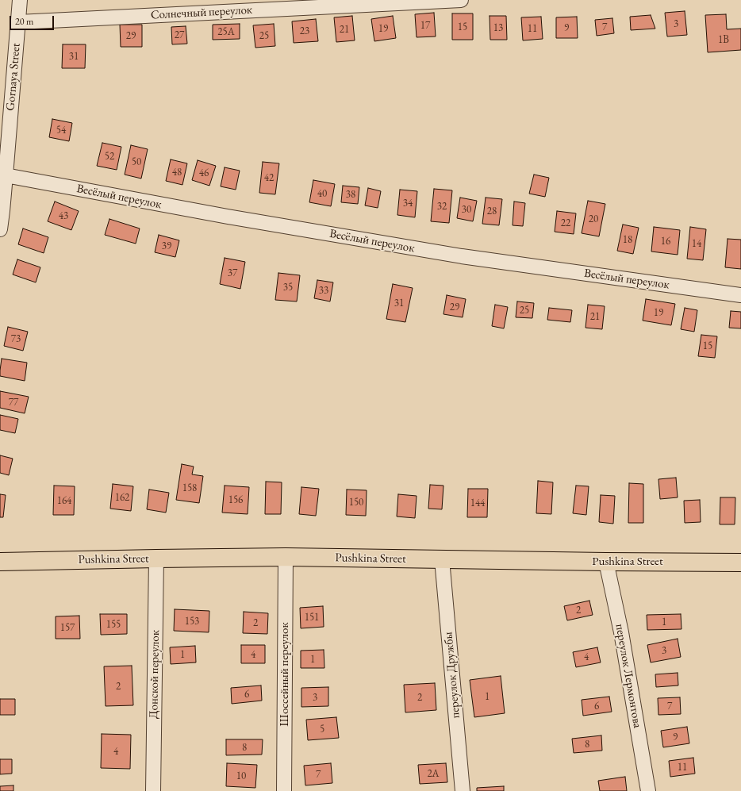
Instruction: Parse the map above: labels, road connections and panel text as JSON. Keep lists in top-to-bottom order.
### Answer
{
  "streets": {
    "main road": ["Pushkina Street"],
    "street": [
      "Солнечный переулок",
      "Gornaya Street",
      "Весёлый переулок",
      "Донской переулок",
      "Шоссейный переулок",
      "переулок Дружбы",
      "переулок Лермонтова"
    ]
  },
  "crossings": [
    ["Солнечный переулок", "Gornaya Street"],
    ["Gornaya Street", "Весёлый переулок"],
    ["Pushkina Street", "Донской переулок"],
    ["Pushkina Street", "Шоссейный переулок"],
    ["Pushkina Street", "переулок Дружбы"],
    ["Pushkina Street", "переулок Лермонтова"]
  ],
  "house_numbers": [
    "3",
    "17",
    "15",
    "7",
    "13",
    "9",
    "19",
    "11",
    "21",
    "23",
    "25А",
    "27",
    "29",
    "25",
    "1В",
    "31",
    "54",
    "52",
    "50",
    "48",
    "46",
    "42",
    "40",
    "38",
    "34",
    "32",
    "30",
    "28",
    "43",
    "20",
    "22",
    "18",
    "16",
    "14",
    "39",
    "37",
    "35",
    "33",
    "31",
    "29",
    "25",
    "19",
    "21",
    "73",
    "15",
    "77",
    "158",
    "162",
    "156",
    "164",
    "150",
    "144",
    "2",
    "151",
    "153",
    "1",
    "2",
    "155",
    "157",
    "3",
    "1",
    "4",
    "4",
    "1",
    "2",
    "6",
    "1",
    "3",
    "2",
    "6",
    "7",
    "5",
    "9",
    "8",
    "8",
    "4",
    "11",
    "2А",
    "7",
    "10"
  ],
  "scale_bar": "20 m"
}
